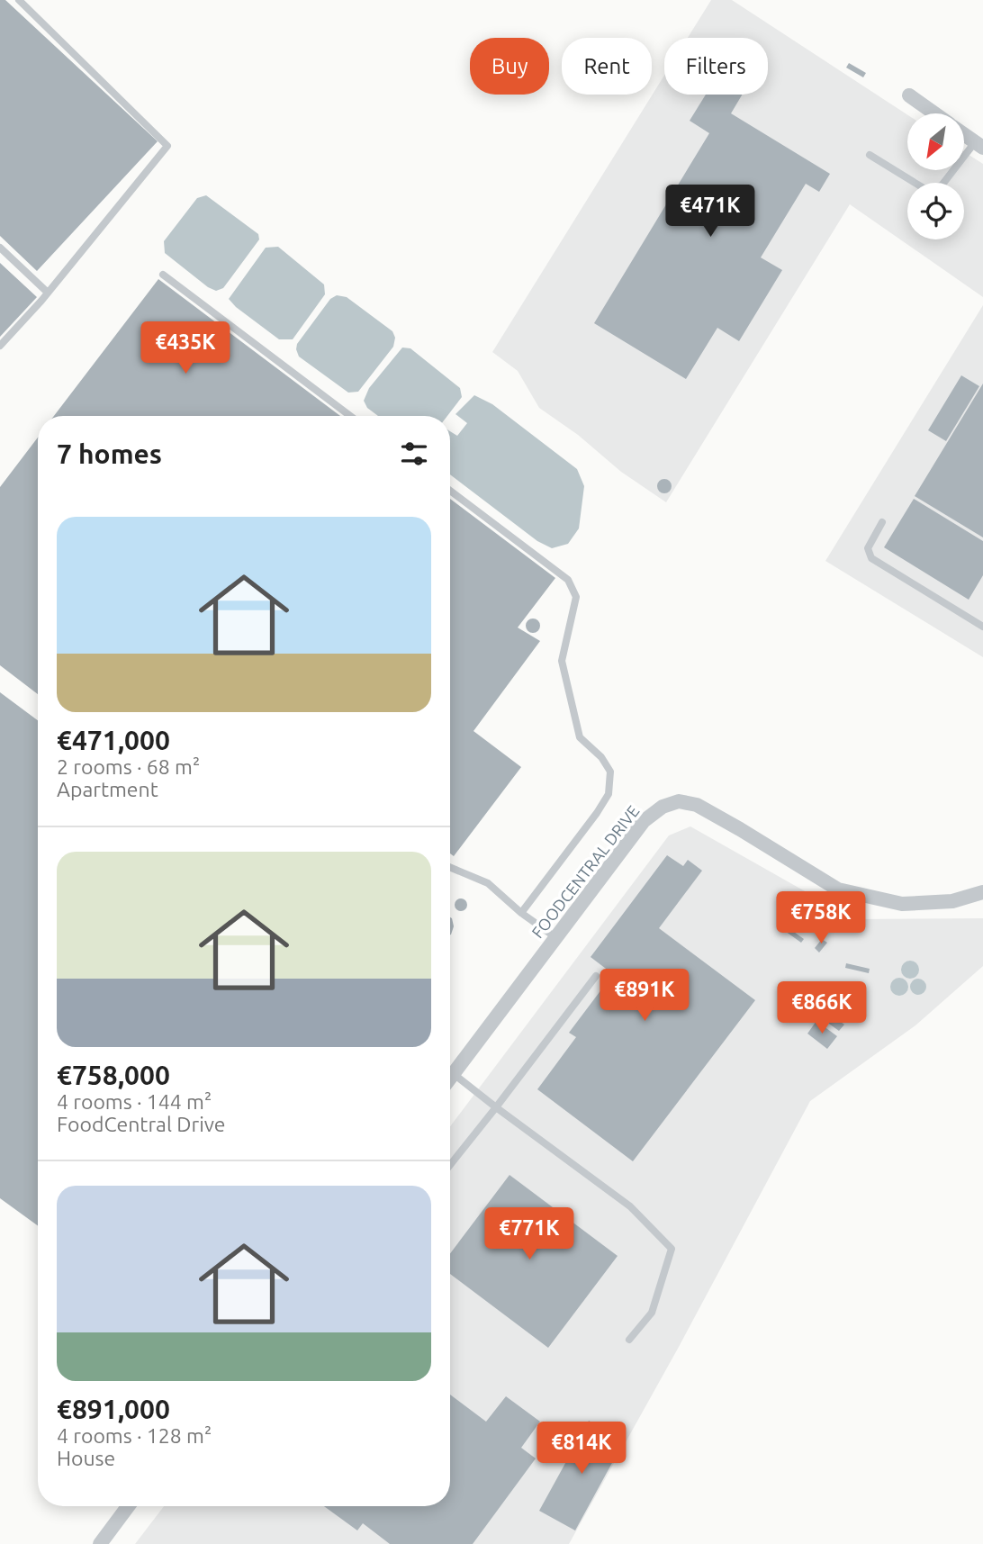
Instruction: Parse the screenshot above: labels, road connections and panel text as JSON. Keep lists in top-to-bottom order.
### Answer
{
  "streets": {
    "street": ["FOODCENTRAL DRIVE"]
  },
  "north": "bottom left",
  "page": {
    "chip": ["Buy", "Rent", "Filters"],
    "price": [
      "€471K",
      "€435K",
      "€758K",
      "€891K",
      "€866K",
      "€771K",
      "€814K"
    ],
    "heading": "7 homes",
    "list": [
      {
        "name": "€471,000",
        "note": "2 rooms · 68 m² · Apartment"
      },
      {
        "name": "€758,000",
        "note": "4 rooms · 144 m² · FoodCentral Drive"
      },
      {
        "name": "€891,000",
        "note": "4 rooms · 128 m² · House"
      }
    ]
  }
}
